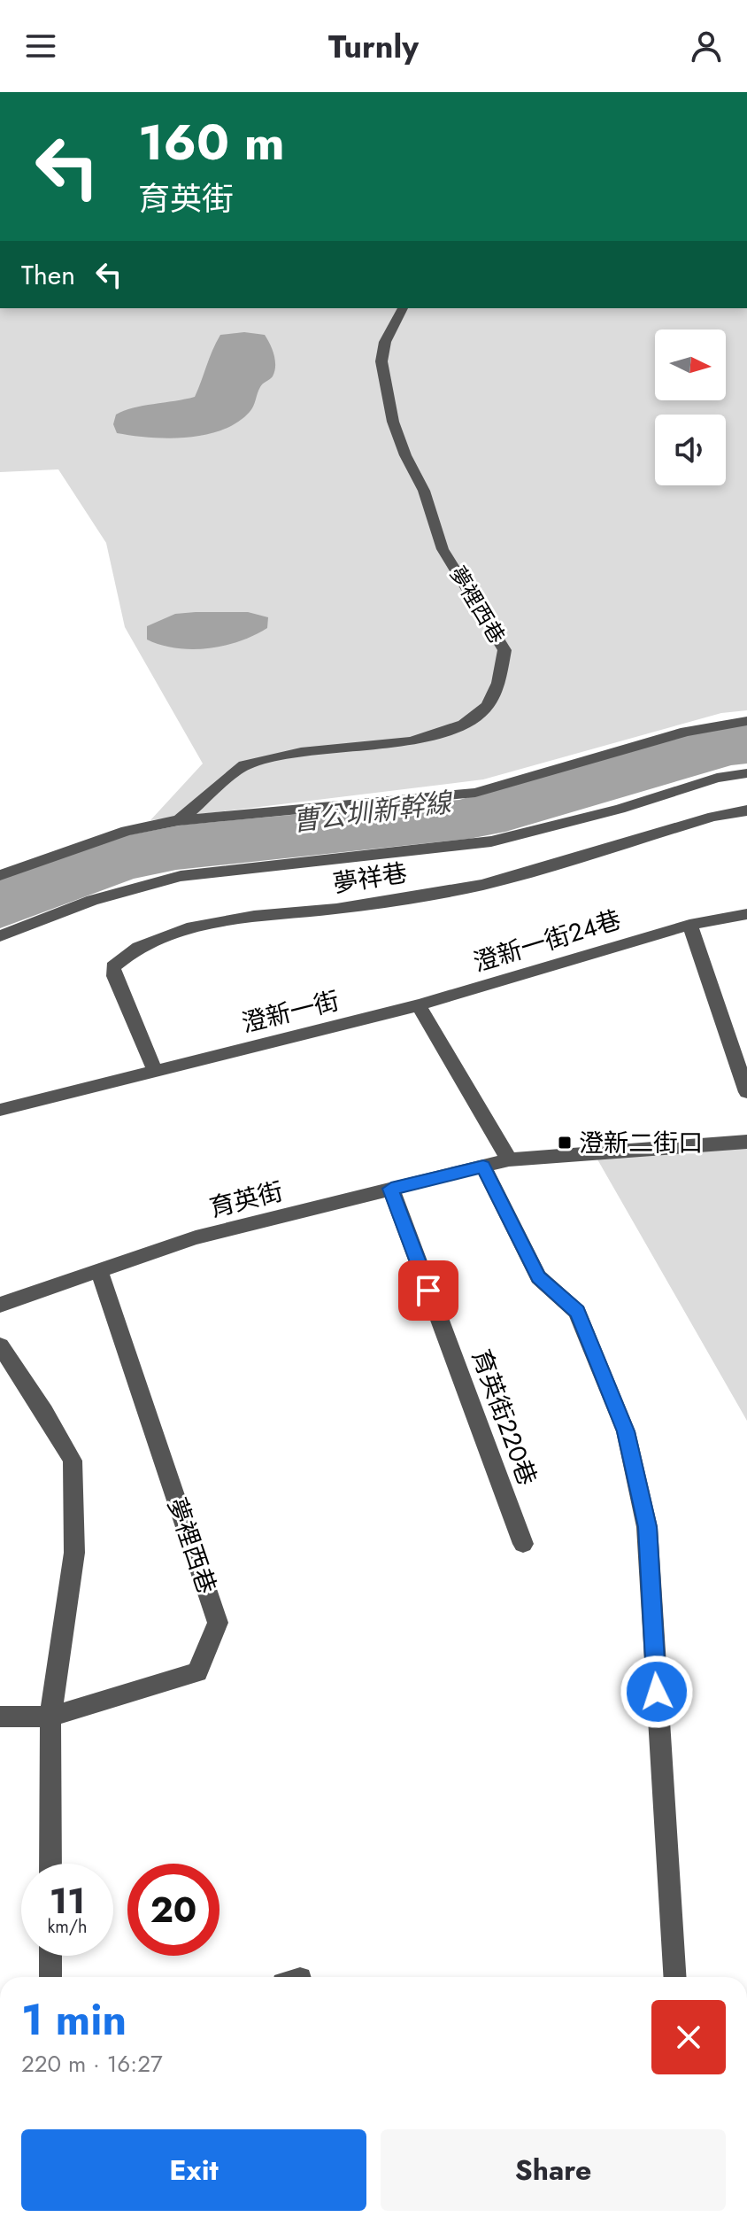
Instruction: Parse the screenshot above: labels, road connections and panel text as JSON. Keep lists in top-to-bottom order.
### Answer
{
  "streets": {
    "street": [
      "夢裡西巷",
      "夢祥巷",
      "澄新一街24巷",
      "澄新一街",
      "育英街",
      "育英街220巷"
    ]
  },
  "crossings": [
    ["夢裡西巷", "育英街"],
    ["夢祥巷", "澄新一街"],
    ["澄新一街24巷", "澄新一街"],
    ["育英街", "育英街220巷"]
  ],
  "water": ["曹公圳新幹線"],
  "places": {
    "transit": ["澄新二街口"]
  },
  "north": "right",
  "page": {
    "header": "Turnly",
    "turn": ["160 m", "育英街"],
    "then": "Then",
    "speed": "11 km/h",
    "limit": "20",
    "heading": ["1 min", "220 m · 16:27"],
    "buttons": ["Exit", "Share"]
  }
}
